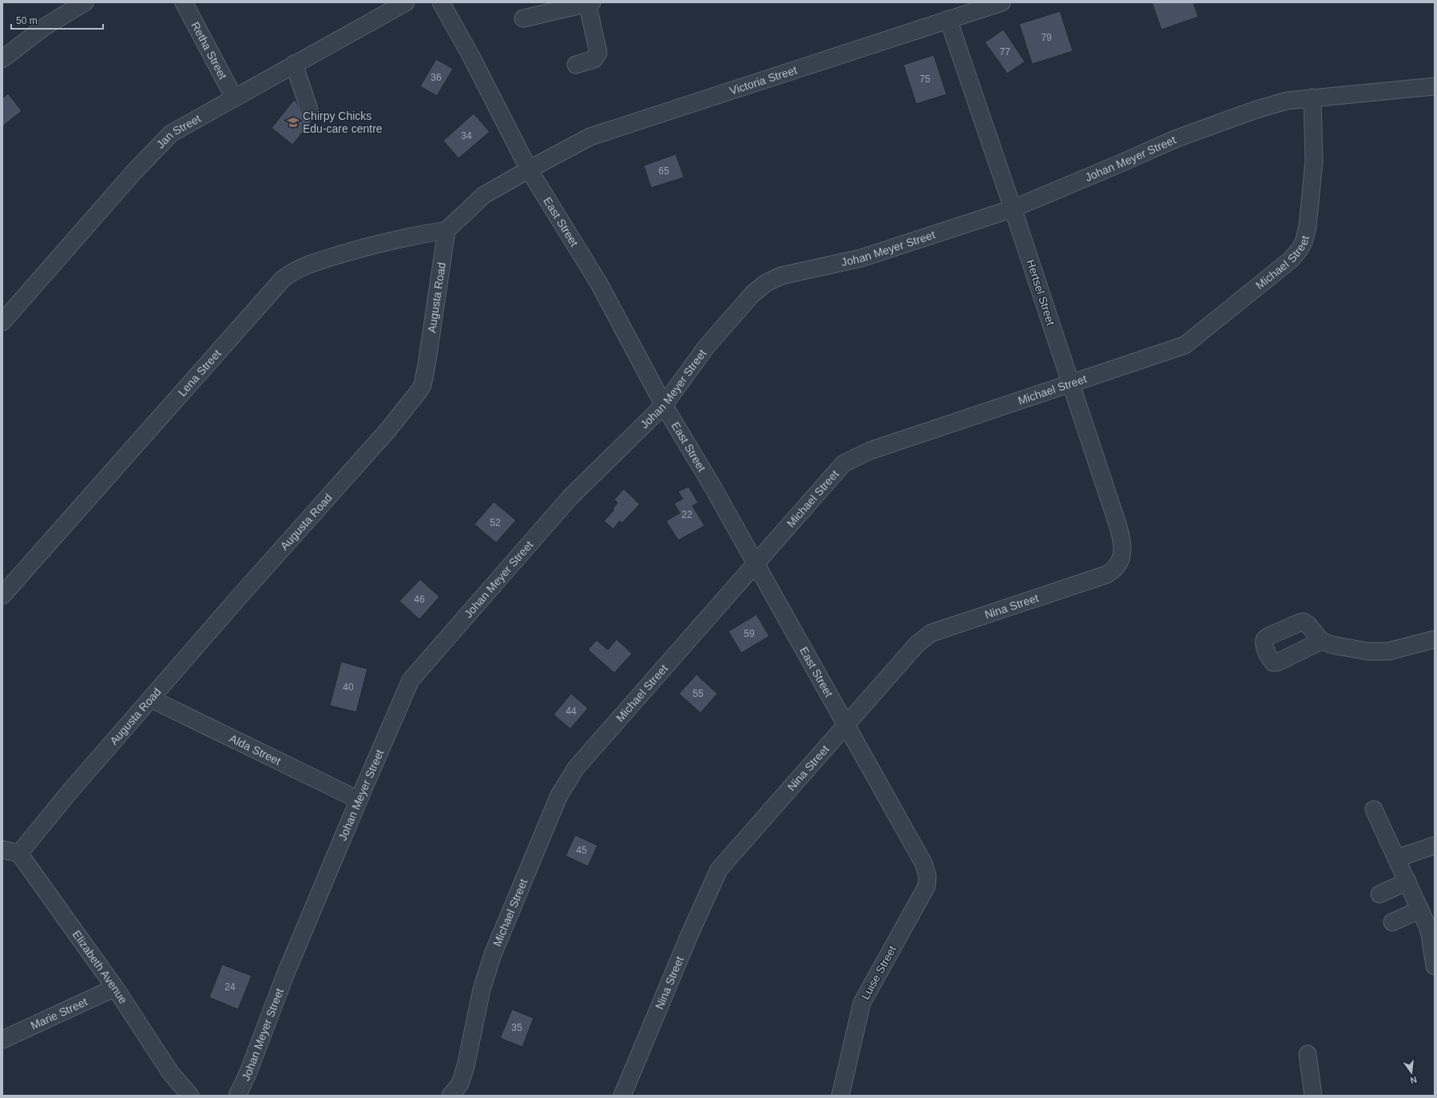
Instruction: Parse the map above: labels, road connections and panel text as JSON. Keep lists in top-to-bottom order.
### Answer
{
  "streets": {
    "street": [
      "Retha Street",
      "Victoria Street",
      "Jan Street",
      "Johan Meyer Street",
      "East Street",
      "Michael Street",
      "Hertsel Street",
      "Augusta Road",
      "Lena Street",
      "Nina Street",
      "Alda Street",
      "Elizabeth Avenue",
      "Luise Street",
      "Marie Street"
    ]
  },
  "crossings": [
    ["Retha Street", "Jan Street"],
    ["Victoria Street", "East Street"],
    ["Victoria Street", "Hertsel Street"],
    ["Johan Meyer Street", "East Street"],
    ["Johan Meyer Street", "Michael Street"],
    ["Johan Meyer Street", "Hertsel Street"],
    ["Johan Meyer Street", "Alda Street"],
    ["East Street", "Michael Street"],
    ["East Street", "Nina Street"],
    ["East Street", "Luise Street"],
    ["Michael Street", "Hertsel Street"],
    ["Hertsel Street", "Nina Street"],
    ["Augusta Road", "Lena Street"],
    ["Augusta Road", "Alda Street"],
    ["Augusta Road", "Elizabeth Avenue"],
    ["Elizabeth Avenue", "Marie Street"]
  ],
  "places": {
    "school or university": ["Chirpy Chicks Edu-care centre"]
  },
  "house_numbers": [
    "79",
    "77",
    "36",
    "75",
    "34",
    "65",
    "22",
    "52",
    "46",
    "59",
    "40",
    "55",
    "44",
    "45",
    "24",
    "35"
  ],
  "scale_bar": "50 m",
  "north": "bottom"
}
